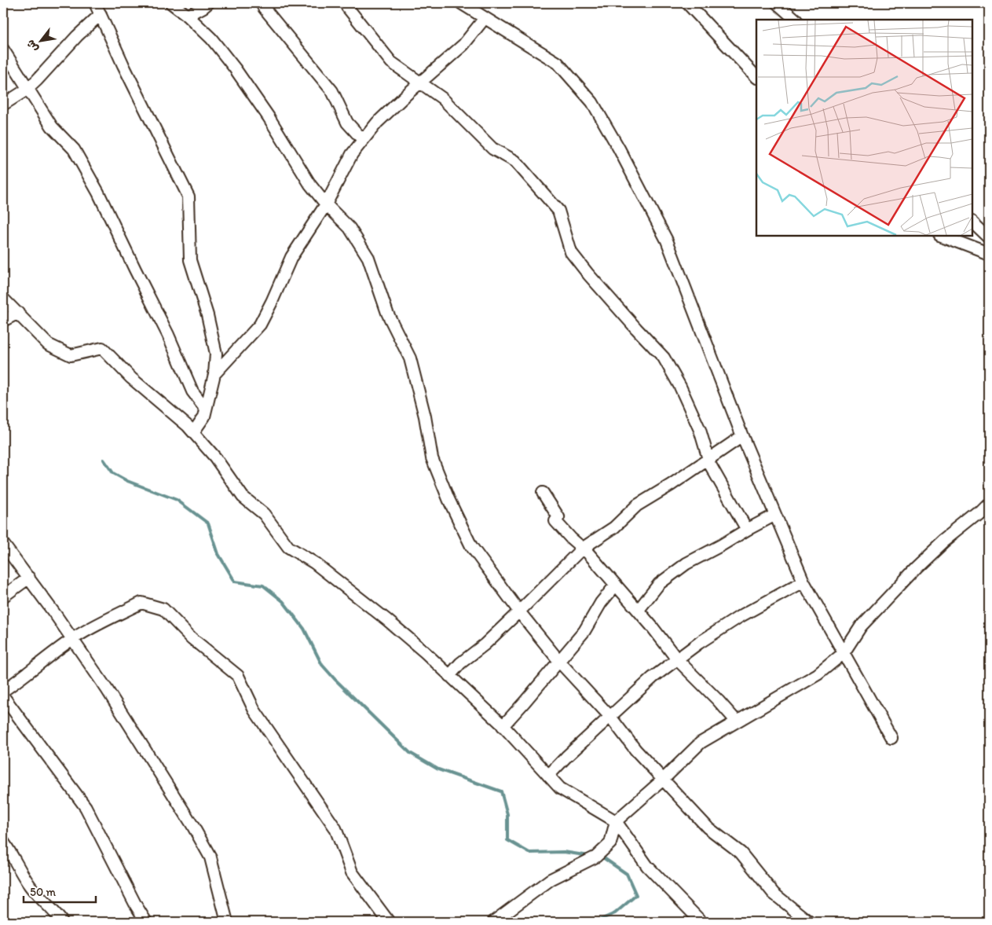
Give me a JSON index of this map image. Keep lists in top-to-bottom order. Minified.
{"scale_bar":"50 m","north":"bottom left"}
